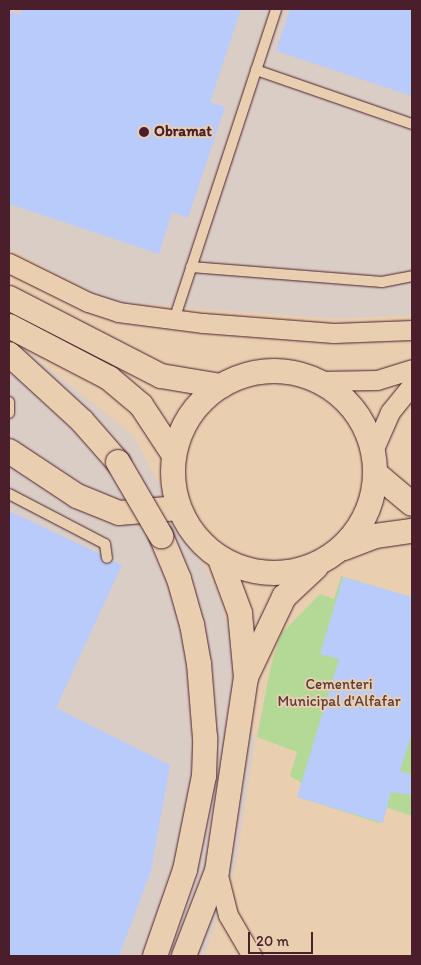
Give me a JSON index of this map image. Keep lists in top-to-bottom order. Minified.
{"parks":["Cementeri Municipal d'Alfafar"],"places":["Obramat"],"scale_bar":"20 m"}
